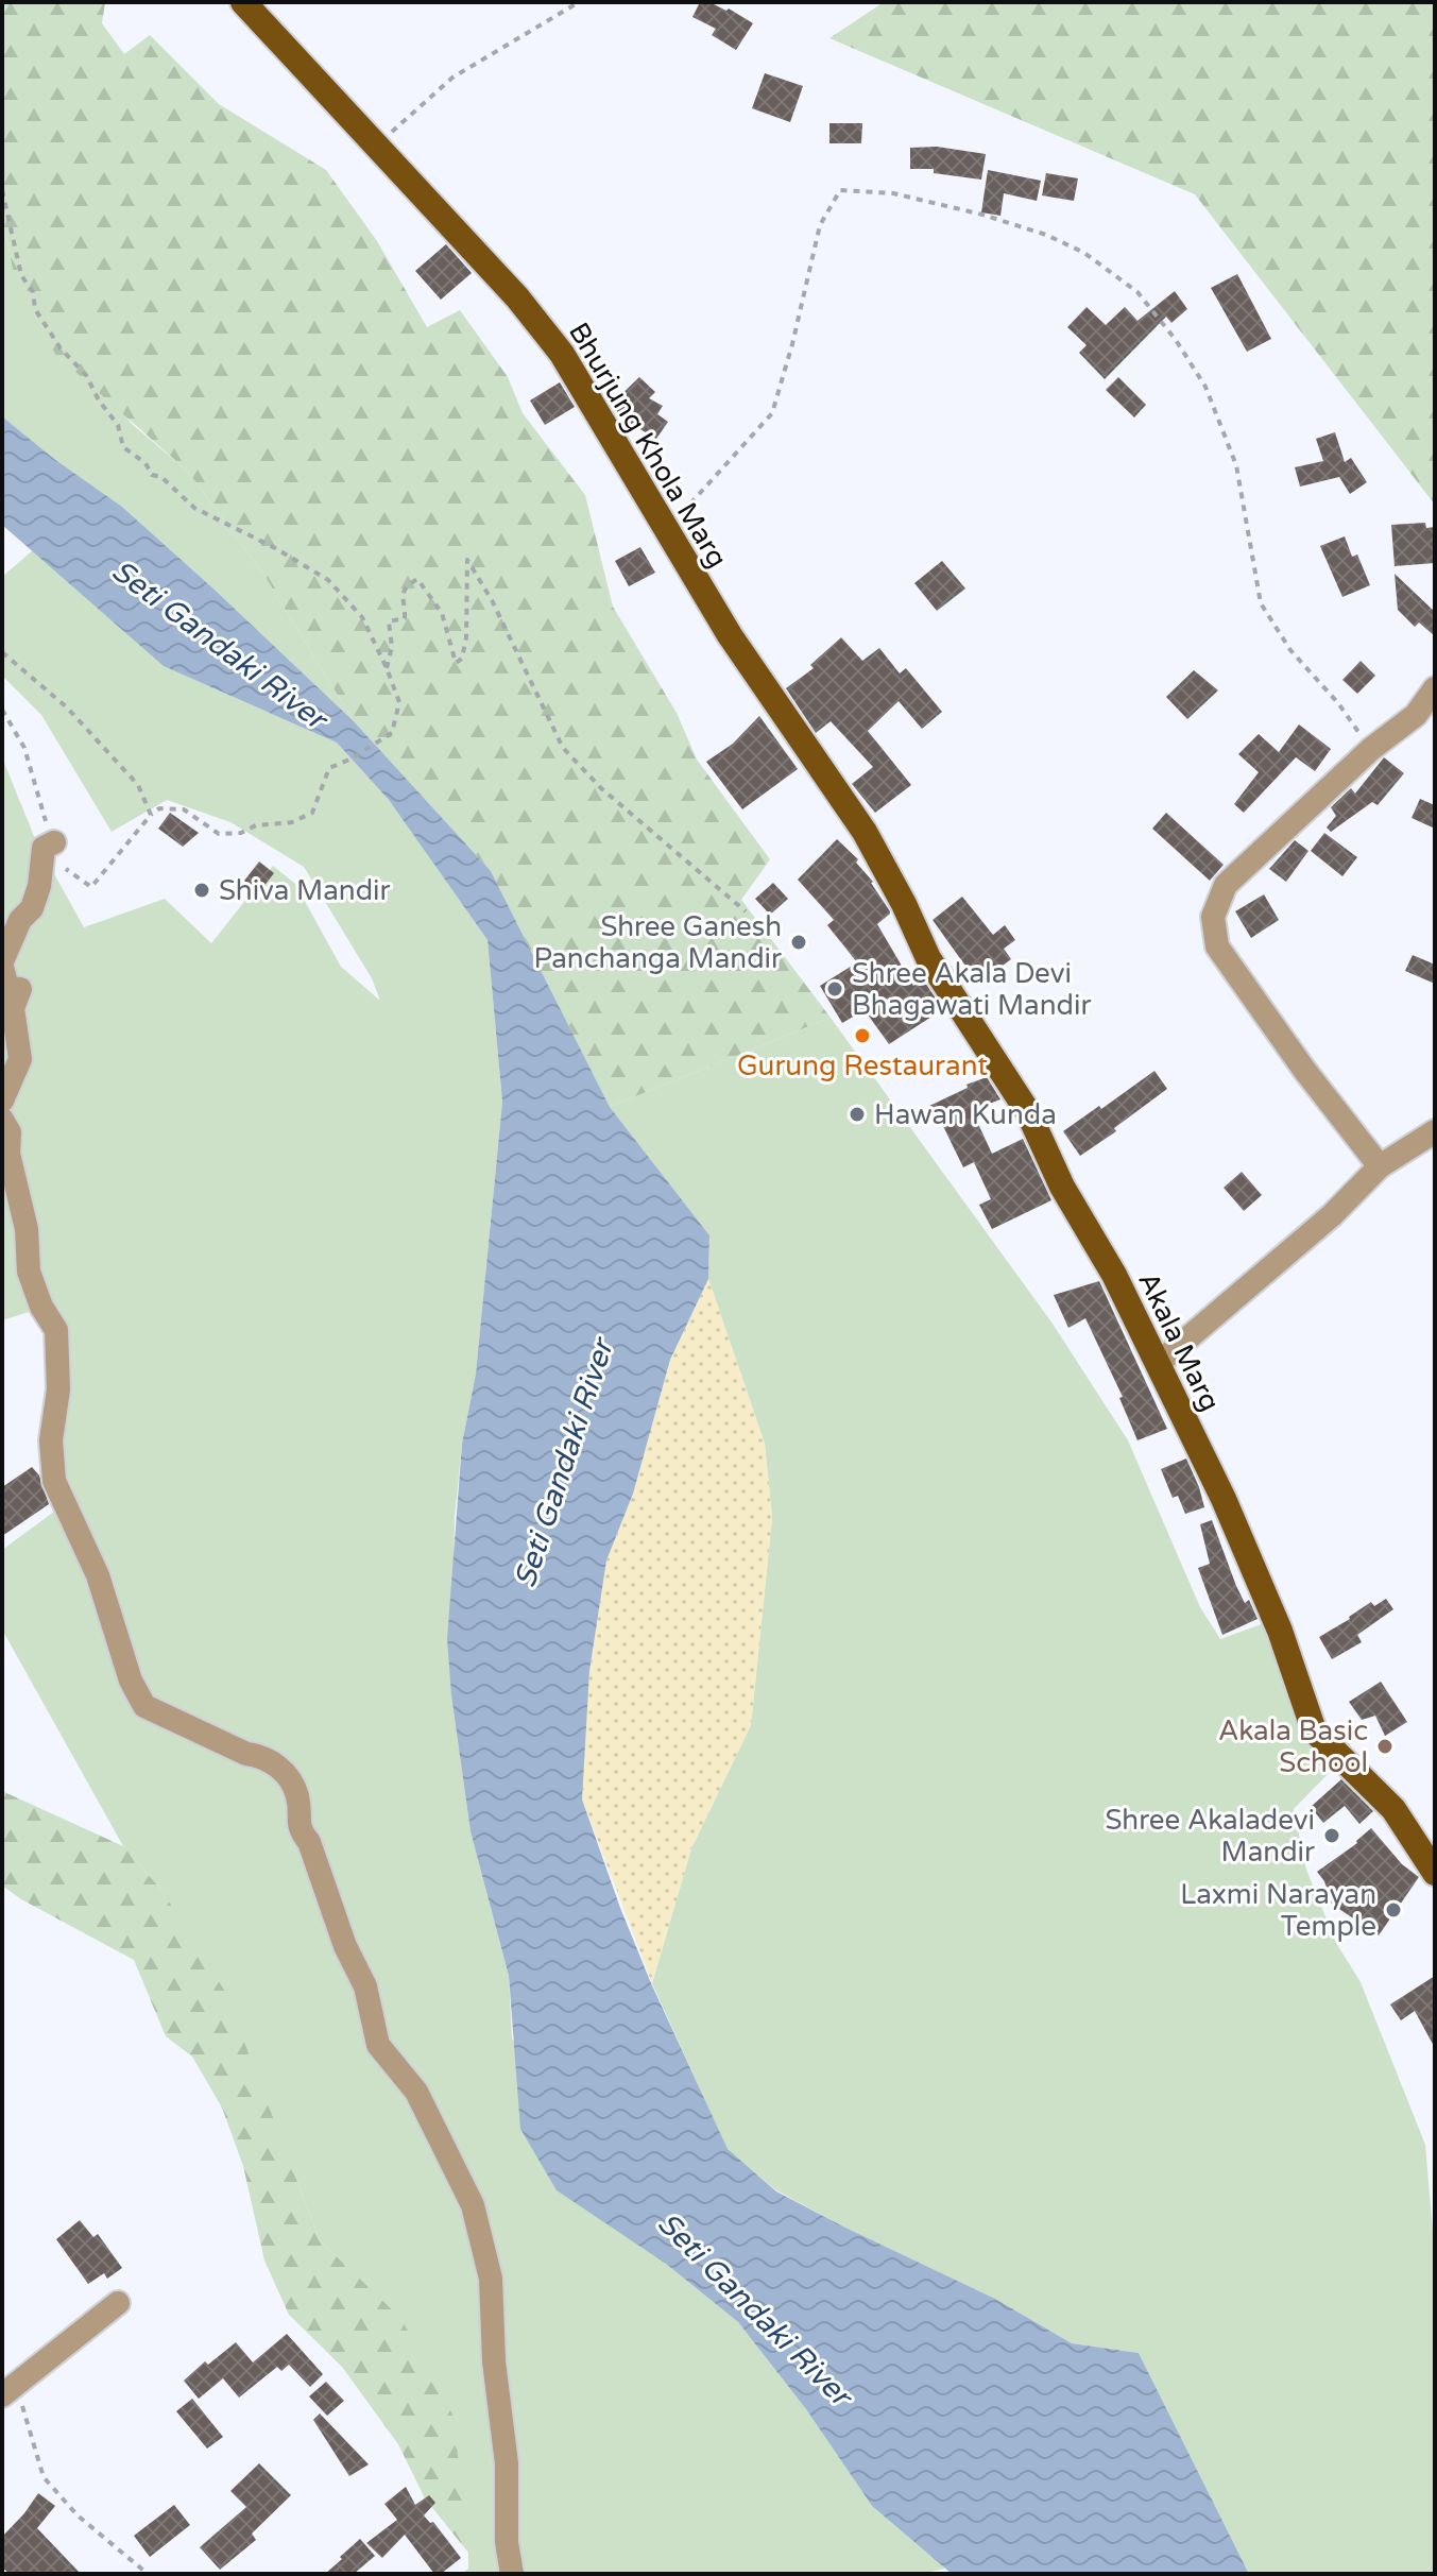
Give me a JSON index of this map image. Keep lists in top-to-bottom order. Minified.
{"streets":{"main road":["Bhurjung Khola Marg","Akala Marg"]},"crossings":[["Bhurjung Khola Marg","Akala Marg"]],"water":["Seti Gandaki River"],"places":["Shiva Mandir","Shree Ganesh Panchanga Mandir","Shree Akala Devi Bhagawati Mandir","Gurung Restaurant","Hawan Kunda","Akala Basic School","Shree Akaladevi Mandir","Laxmi Narayan Temple"]}
